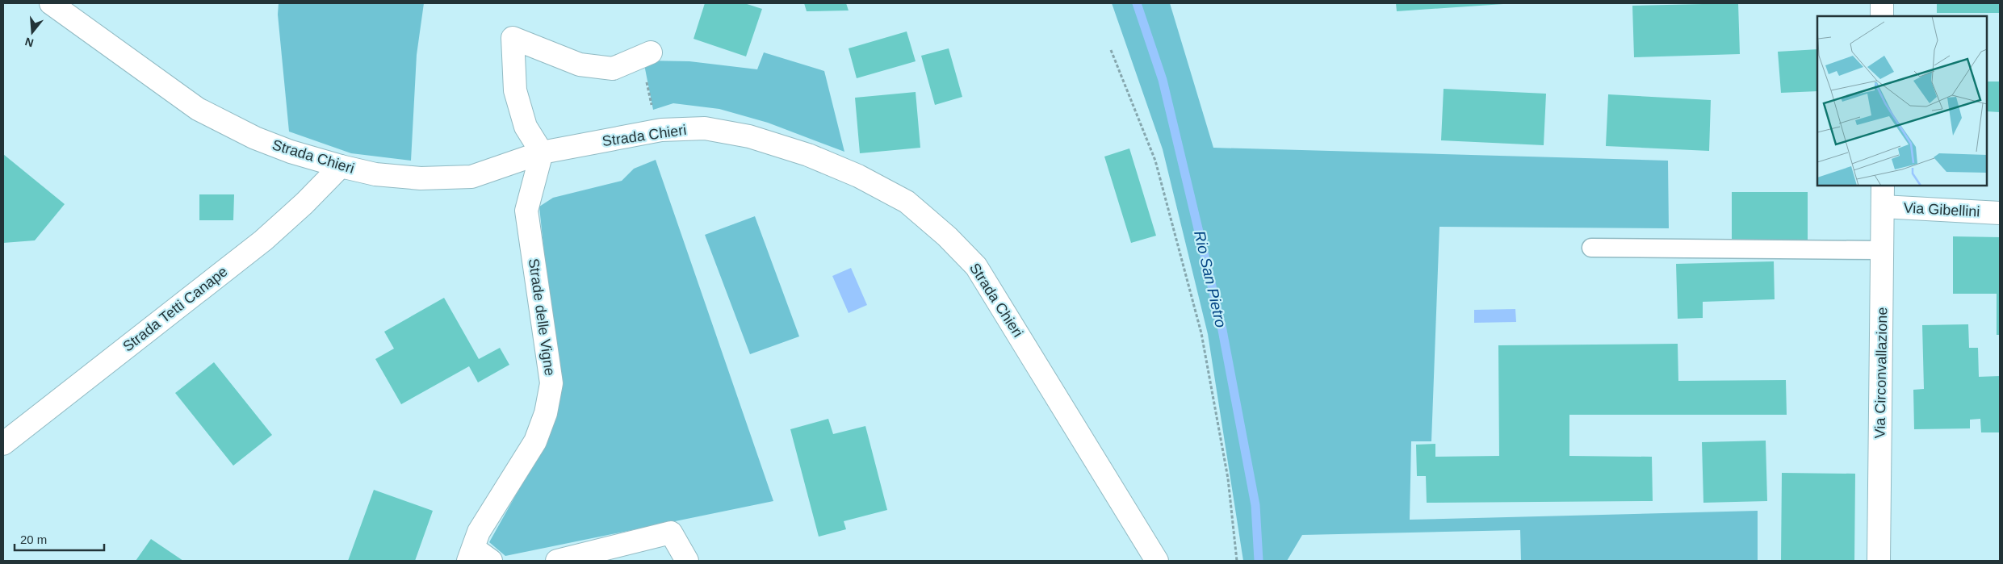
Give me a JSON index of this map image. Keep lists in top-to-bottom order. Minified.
{"streets":{"street":["Strada Chieri","Via Gibellini","Strada Tetti Canape","Strade delle Vigne","Via Circonvallazione"]},"crossings":[["Strada Chieri","Strada Tetti Canape"],["Strada Chieri","Strade delle Vigne"],["Via Gibellini","Via Circonvallazione"]],"water":["Rio San Pietro"],"scale_bar":"20 m","north":"bottom"}
